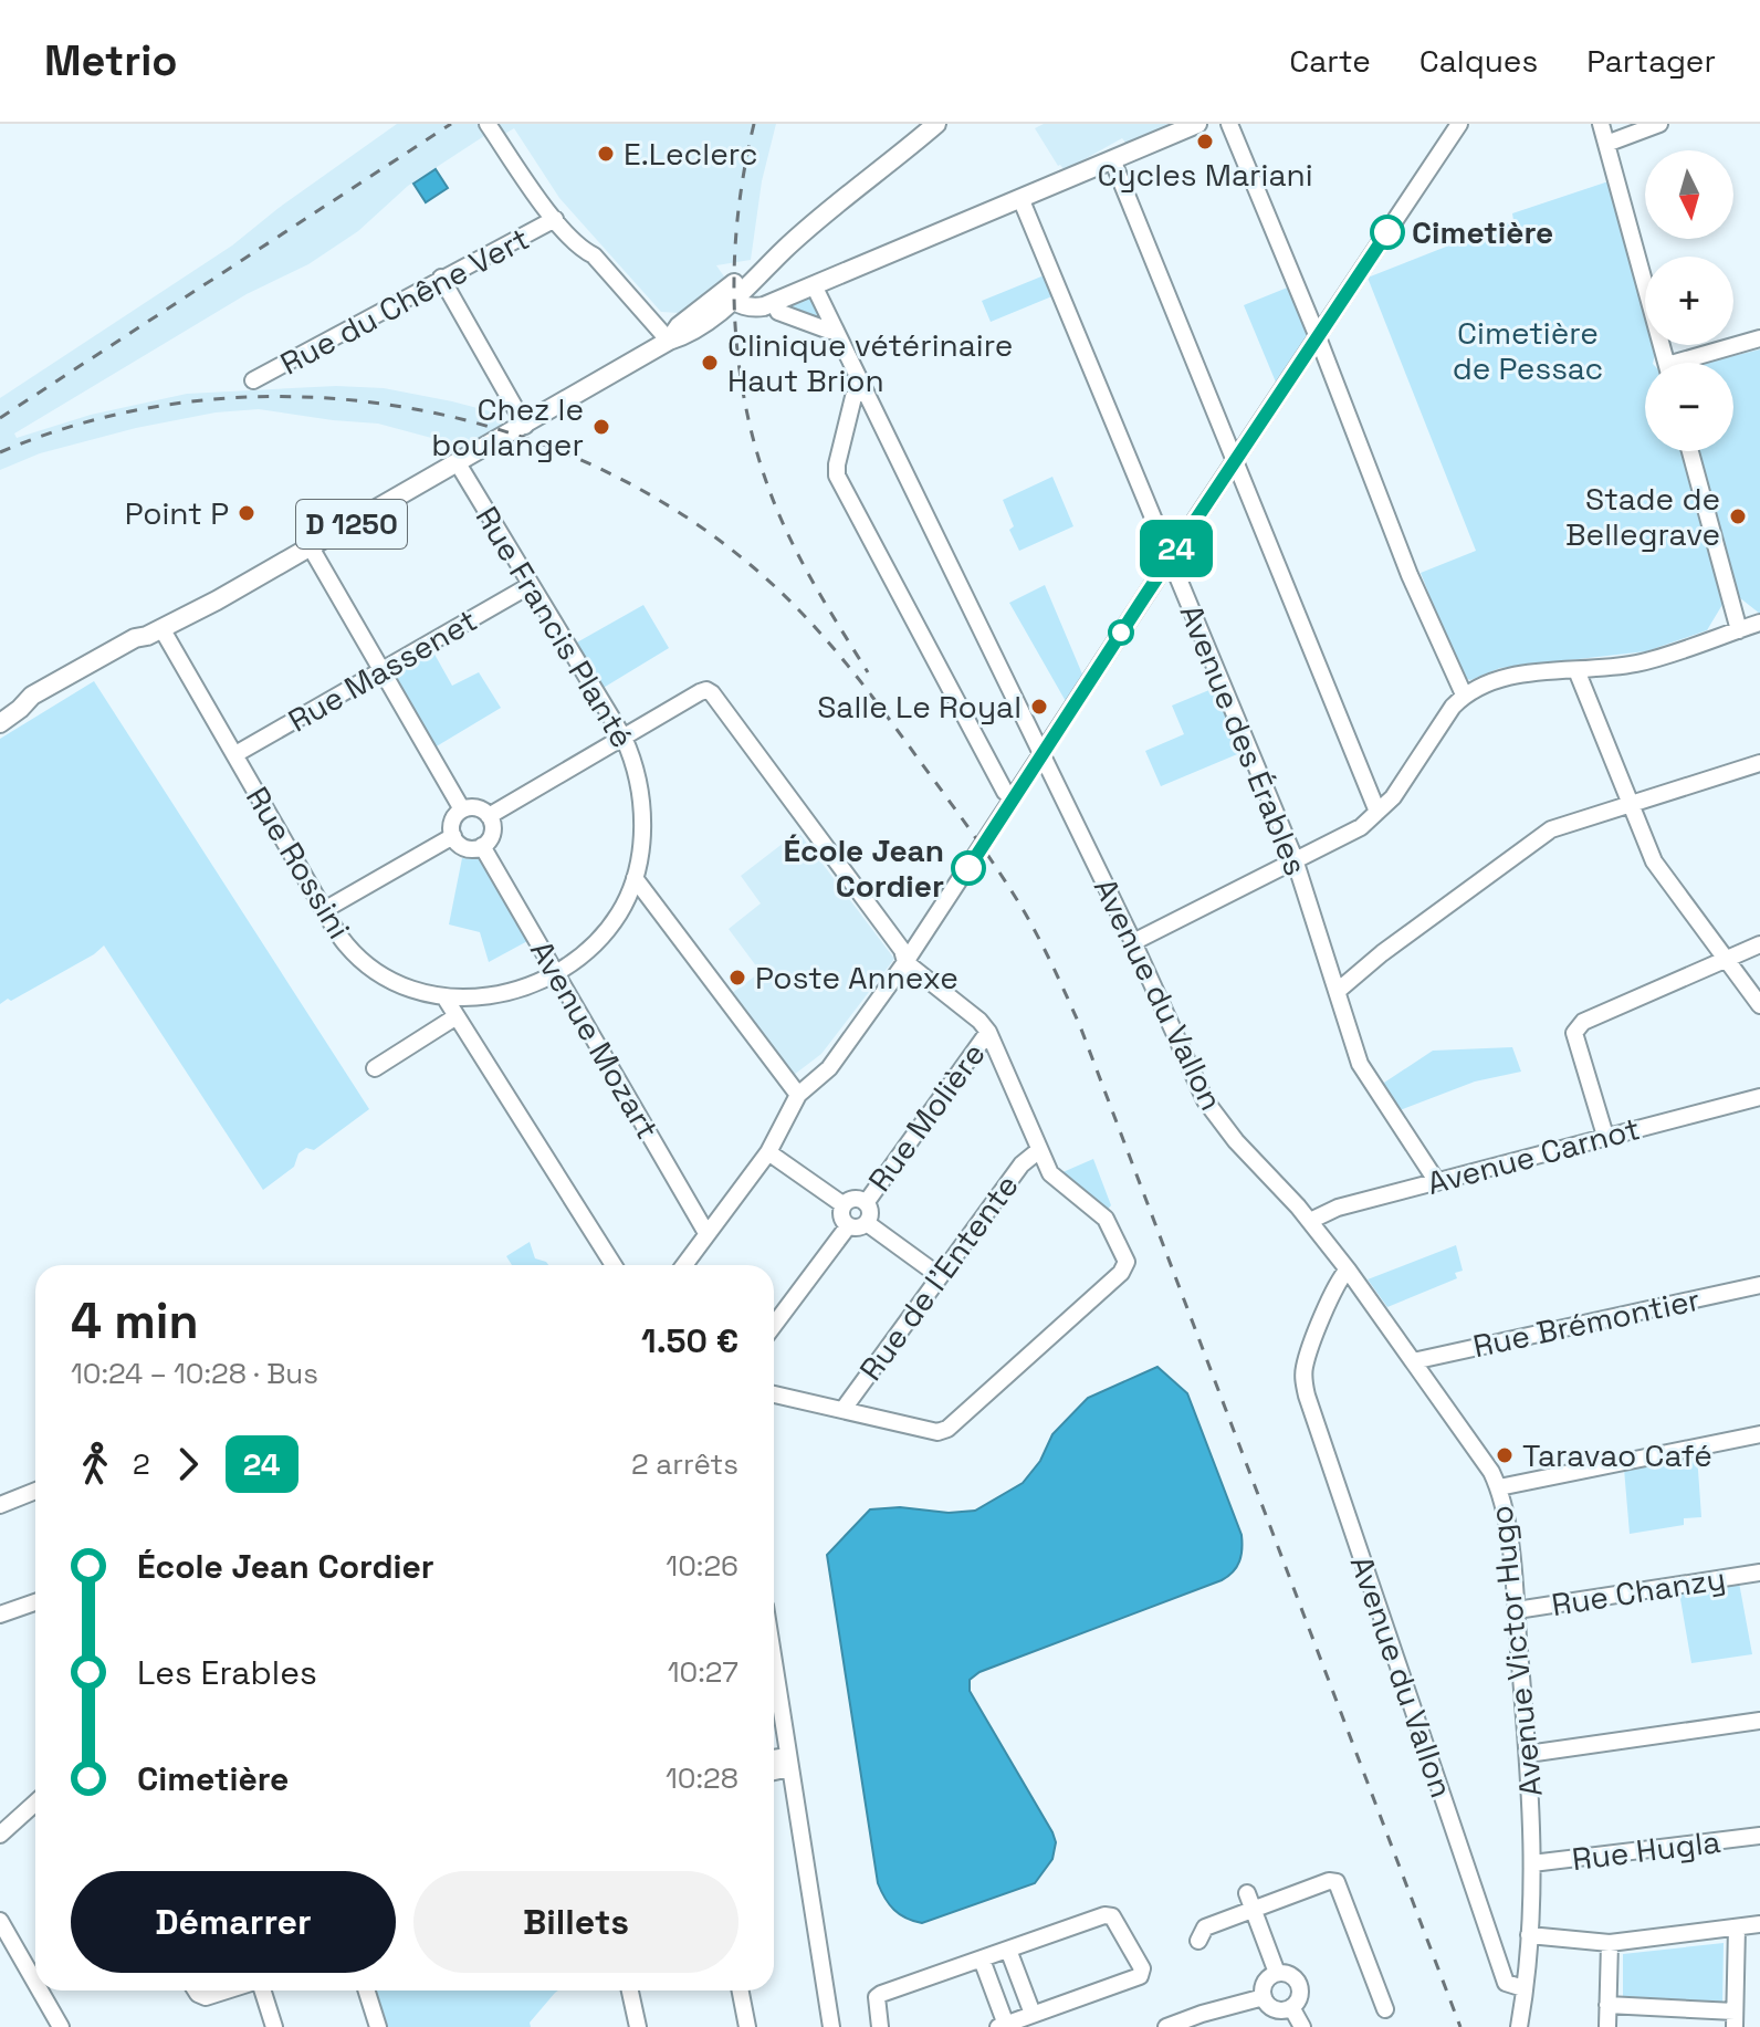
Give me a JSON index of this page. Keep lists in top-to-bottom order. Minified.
{"streets":{"main road":["D 1250"],"street":["Rue du Chêne Vert","Rue Francis Planté","Rue Massenet","Avenue des Érables","Rue Rossini","Avenue du Vallon","Avenue Mozart","Rue Molière","Avenue Carnot","Rue de l'Entente","Rue Brémontier","Rue Chanzy","Avenue Victor Hugo","Rue Hugla"]},"crossings":[["D 1250","Rue Francis Planté"],["D 1250","Rue Rossini"],["Rue Francis Planté","Rue Massenet"],["Rue Francis Planté","Rue Rossini"],["Rue Francis Planté","Avenue Mozart"],["Rue Massenet","Rue Rossini"],["Avenue des Érables","Avenue Carnot"],["Rue Rossini","Avenue Mozart"],["Avenue du Vallon","Avenue Carnot"],["Avenue du Vallon","Avenue Victor Hugo"],["Rue Brémontier","Avenue Victor Hugo"],["Rue Chanzy","Avenue Victor Hugo"],["Avenue Victor Hugo","Rue Hugla"]],"parks":["Cimetière de Pessac"],"places":["Cycles Mariani","E.Leclerc","Cimetière","Clinique vétérinaire Haut Brion","Chez le boulanger","Point P","Stade de Bellegrave","Salle Le Royal","École Jean Cordier","Poste Annexe","Taravao Café"],"lines":["bus line 24"],"north":"bottom","page":{"header":"Metrio","nav":["Carte","Calques","Partager"],"on_map":"24","map_buttons":["+","−"],"heading":["4 min","10:24 – 10:28 · Bus","1.50 €"],"legs":["2","24","2 arrêts"],"list":[{"name":"École Jean Cordier","value":"10:26"},{"name":"Les Erables","value":"10:27"},{"name":"Cimetière","value":"10:28"}],"buttons":["Démarrer","Billets"]}}
